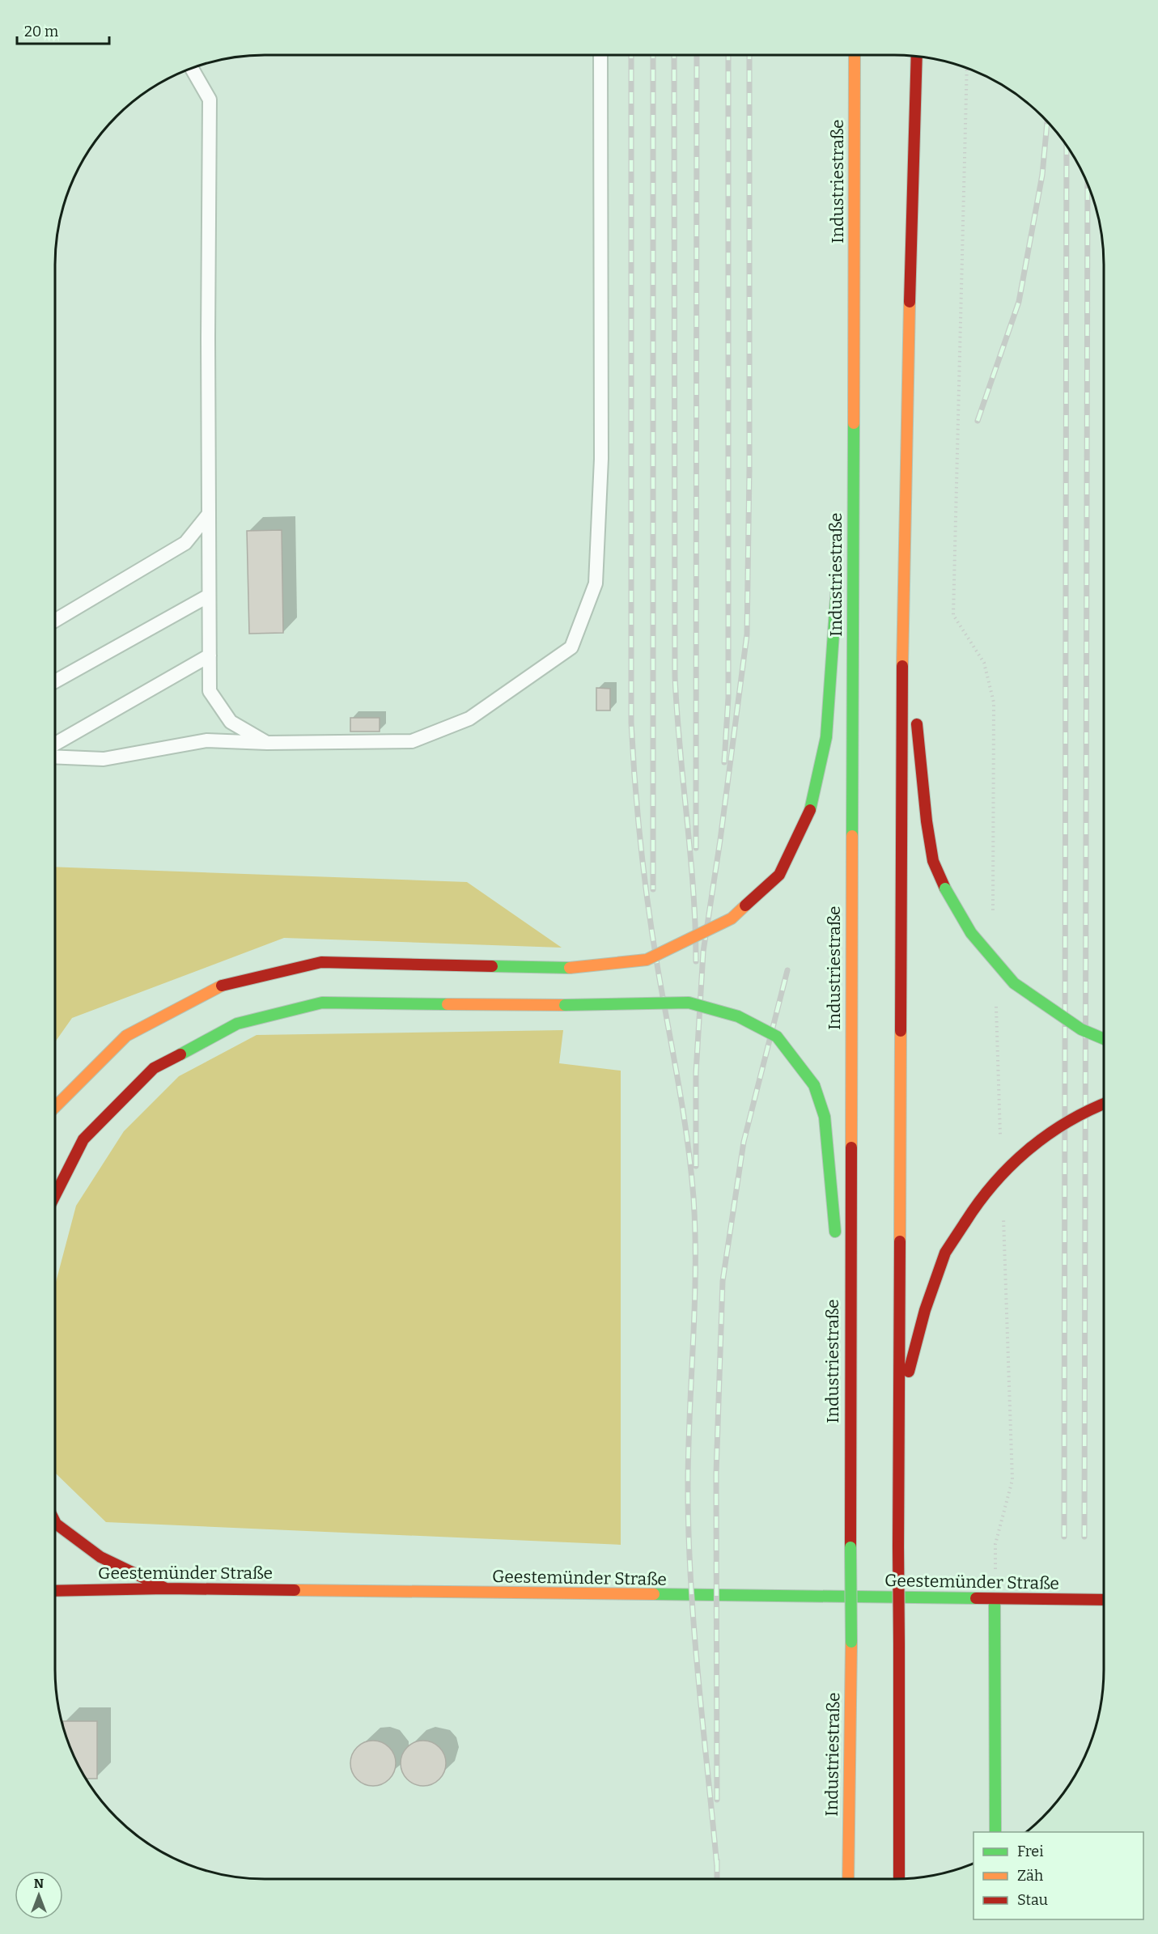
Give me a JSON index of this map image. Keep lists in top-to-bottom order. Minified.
{"streets":{"main road":["Industriestraße","Geestemünder Straße"]},"legend":["Frei","Zäh","Stau"],"scale_bar":"20 m","north":"top"}
